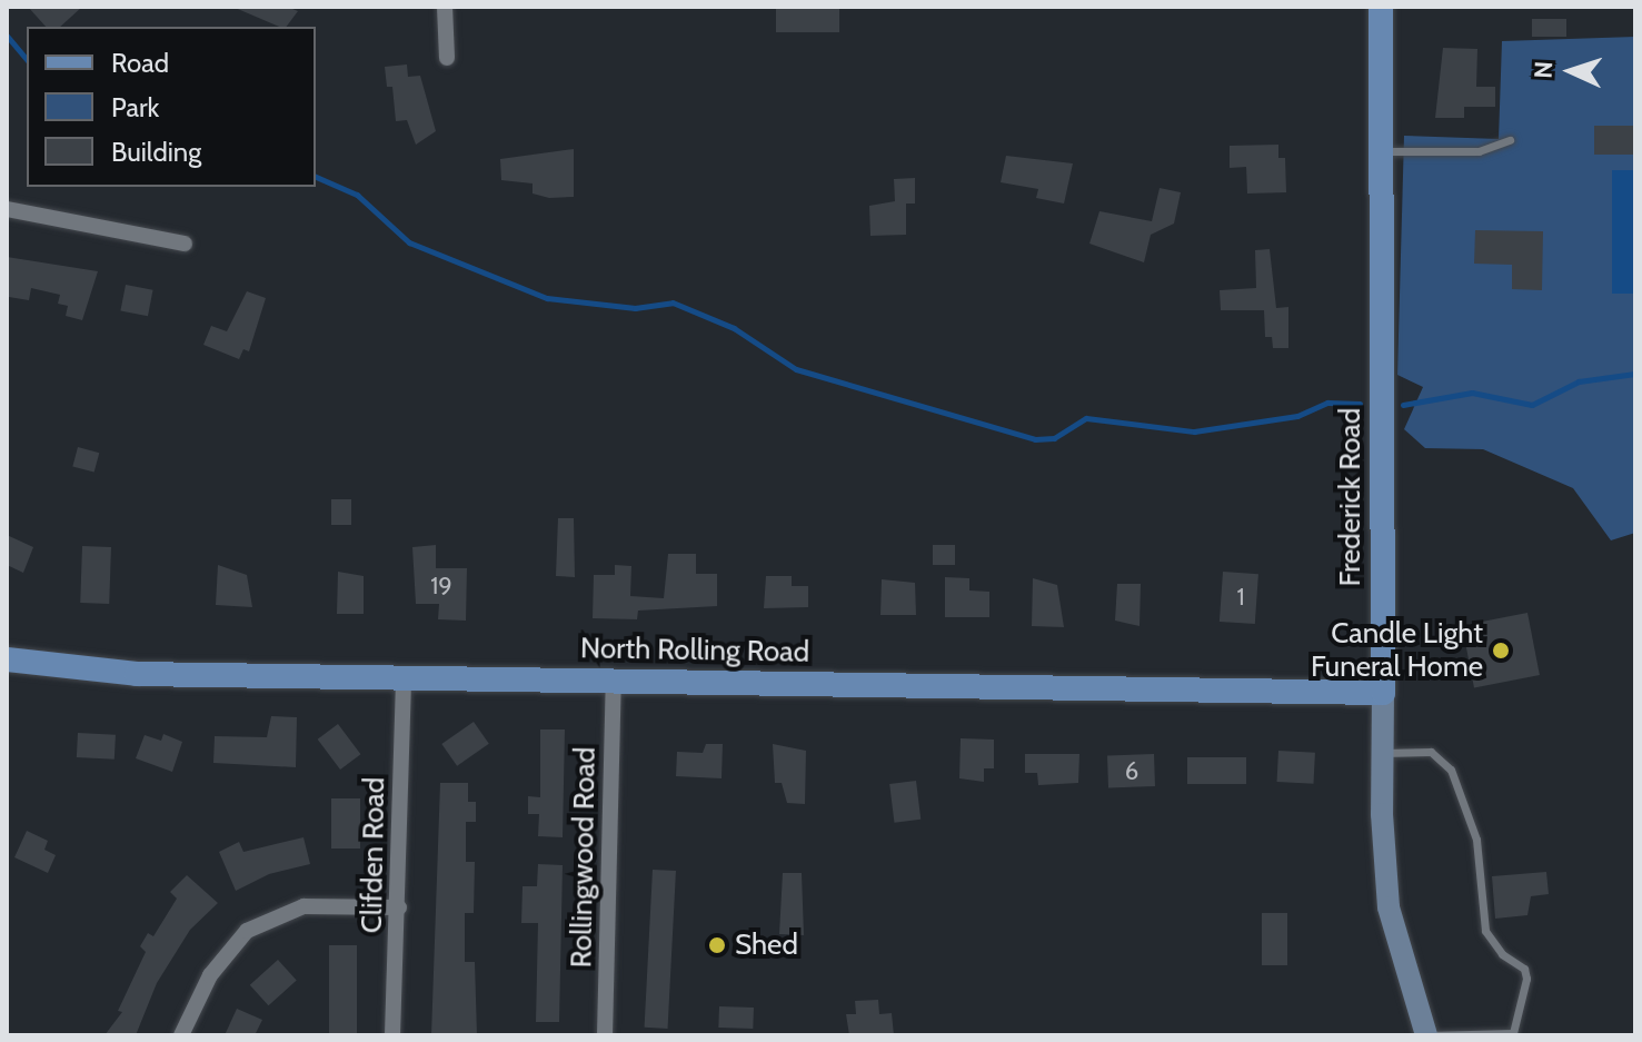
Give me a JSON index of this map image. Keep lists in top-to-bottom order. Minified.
{"streets":{"main road":["Frederick Road","North Rolling Road"],"street":["Clifden Road","Rollingwood Road"]},"crossings":[["Frederick Road","North Rolling Road"],["North Rolling Road","Clifden Road"],["North Rolling Road","Rollingwood Road"]],"places":["Candle Light Funeral Home","Shed"],"house_numbers":["19","1","6"],"legend":["Road","Park","Building"],"north":"left"}
